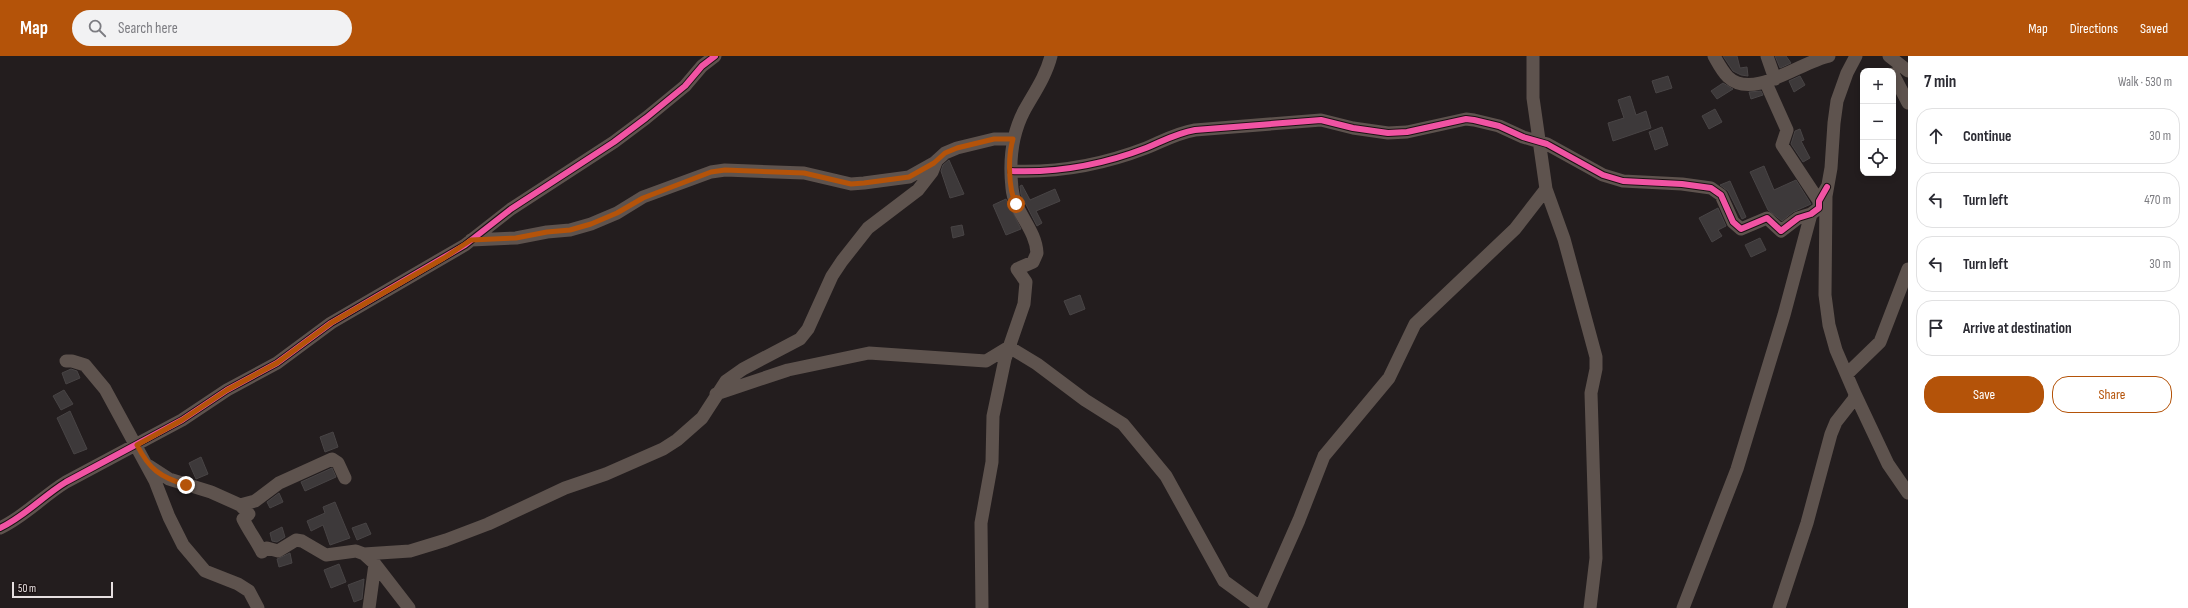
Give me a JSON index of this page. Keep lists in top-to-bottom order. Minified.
{"scale_bar":"50 m","page":{"header":"Map","search":"Search here","nav":["Map","Directions","Saved"],"heading":["7 min","Walk · 530 m"],"map_buttons":["+","−"],"list":[["Continue","30 m"],["Turn left","470 m"],["Turn left","30 m"],"Arrive at destination"],"buttons":["Save","Share"],"scale":"50 m"}}
